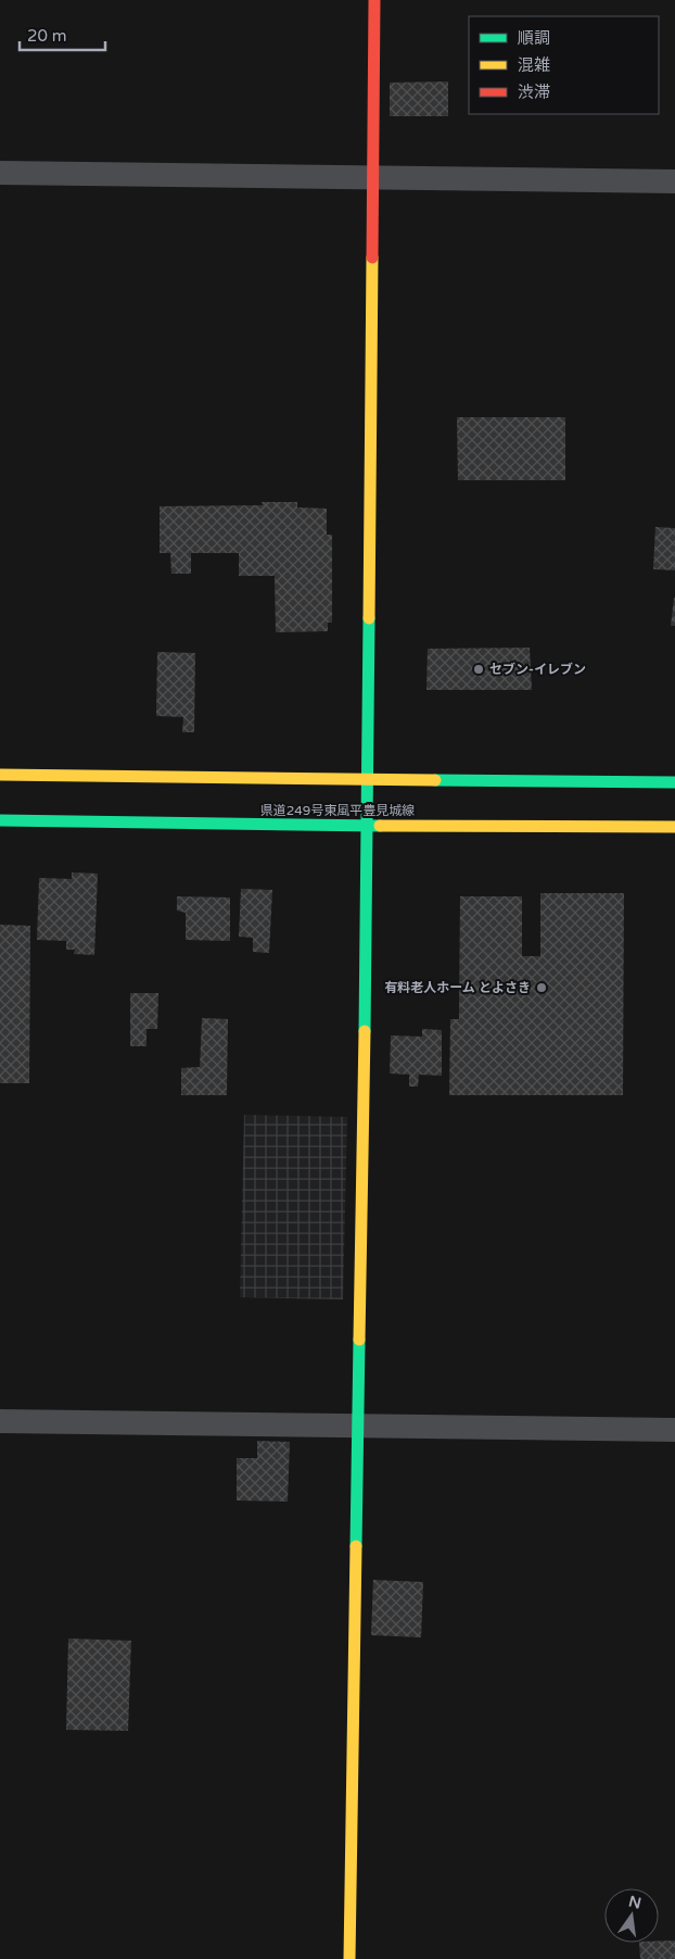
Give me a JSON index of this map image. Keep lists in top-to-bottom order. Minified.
{"streets":{"street":["県道249号東風平豊見城線"]},"places":["セブン-イレブン","有料老人ホーム とよさき"],"legend":["順調","混雑","渋滞"],"scale_bar":"20 m","north":"top"}
